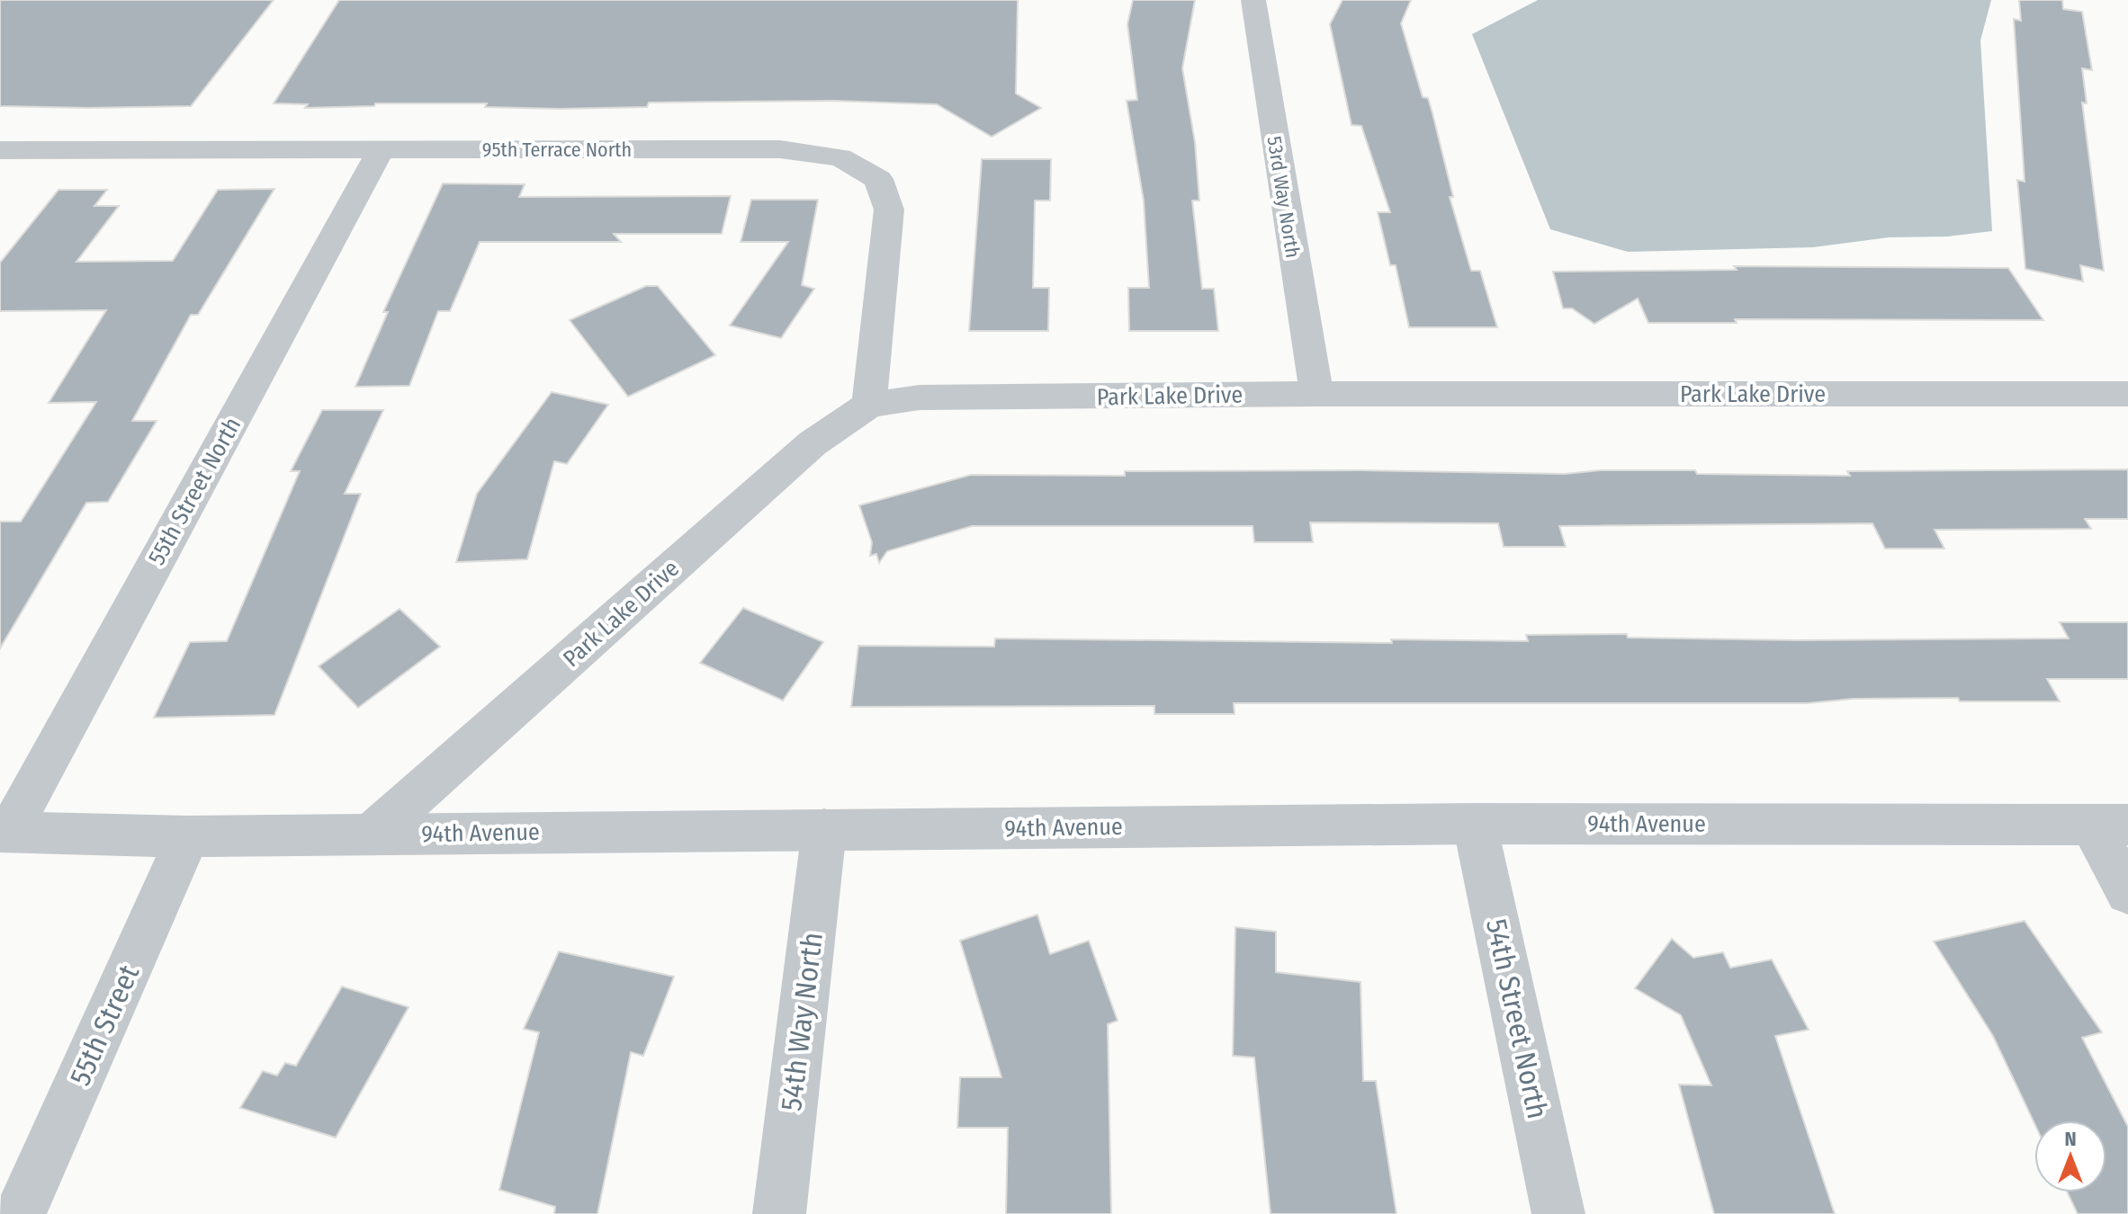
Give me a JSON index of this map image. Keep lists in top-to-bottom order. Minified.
{"streets":{"street":["95th Terrace North","53rd Way North","Park Lake Drive","55th Street North","94th Avenue","54th Street North","54th Way North","55th Street"]},"crossings":[["95th Terrace North","Park Lake Drive"],["95th Terrace North","55th Street North"],["53rd Way North","Park Lake Drive"],["Park Lake Drive","94th Avenue"],["55th Street North","94th Avenue"],["94th Avenue","54th Street North"],["94th Avenue","54th Way North"],["94th Avenue","55th Street"]],"north":"top"}
